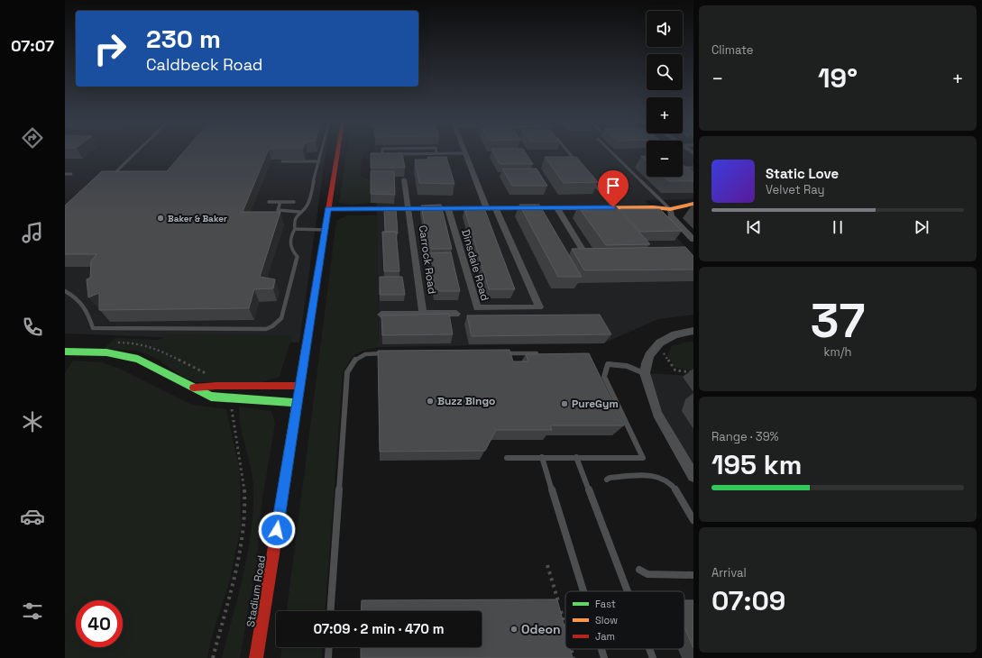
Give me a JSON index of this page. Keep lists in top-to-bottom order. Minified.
{"streets":{"street":["Carrock Road","Dinsdale Road","Stadium Road"]},"places":["Baker & Baker","Buzz Bingo","PureGym","Odeon"],"legend":["Fast","Slow","Jam"],"page":{"tabs":"07:07","tile":["Climate",["37","km/h"],["Range · 39%","195 km"],["Arrival","07:09"]],"map_buttons":["+","−"],"turn":["230 m","Caldbeck Road"],"heat":["−","19°","+"],"song":["Static Love","Velvet Ray"],"limit":"40","trip":"07:09 · 2 min · 470 m"}}
